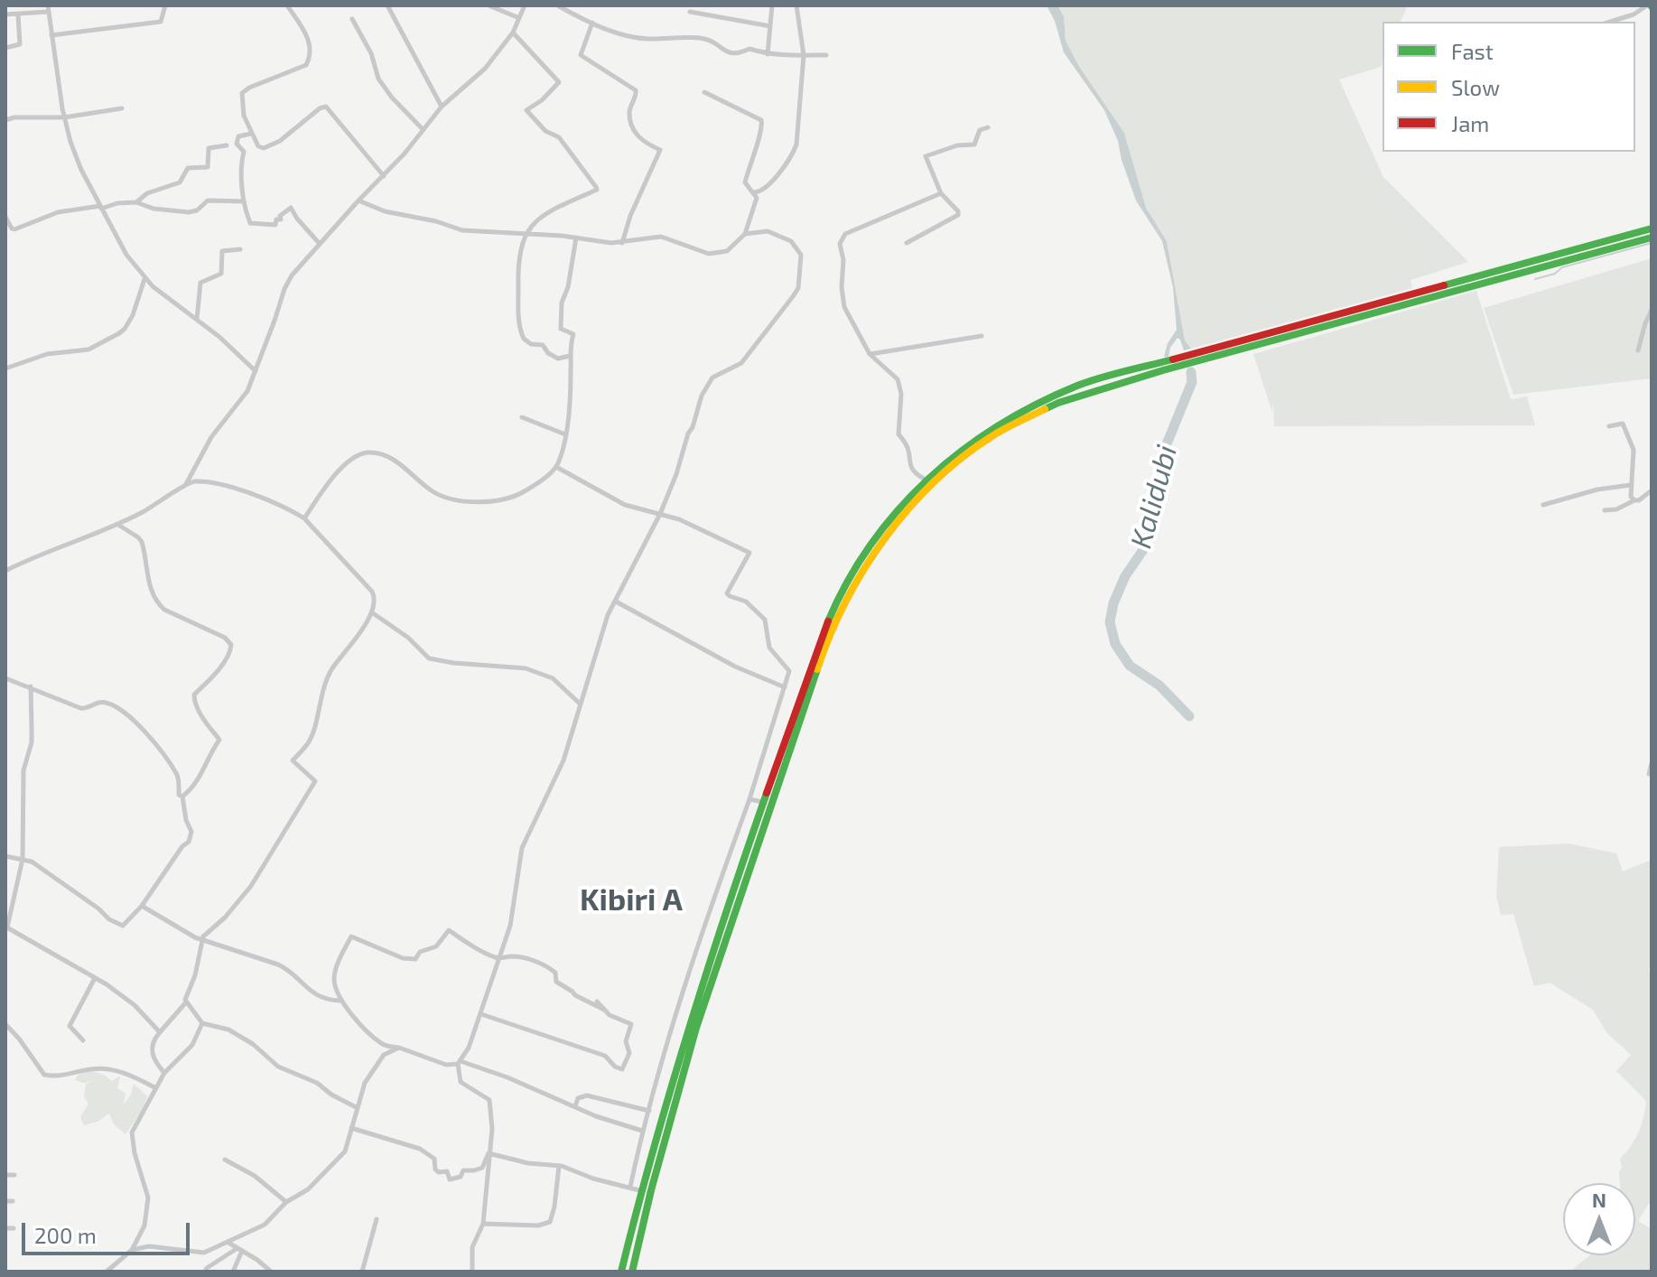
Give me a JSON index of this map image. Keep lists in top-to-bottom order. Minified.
{"districts":["Kibiri A"],"water":["Kalidubi"],"legend":["Fast","Slow","Jam"],"scale_bar":"200 m","north":"top"}
